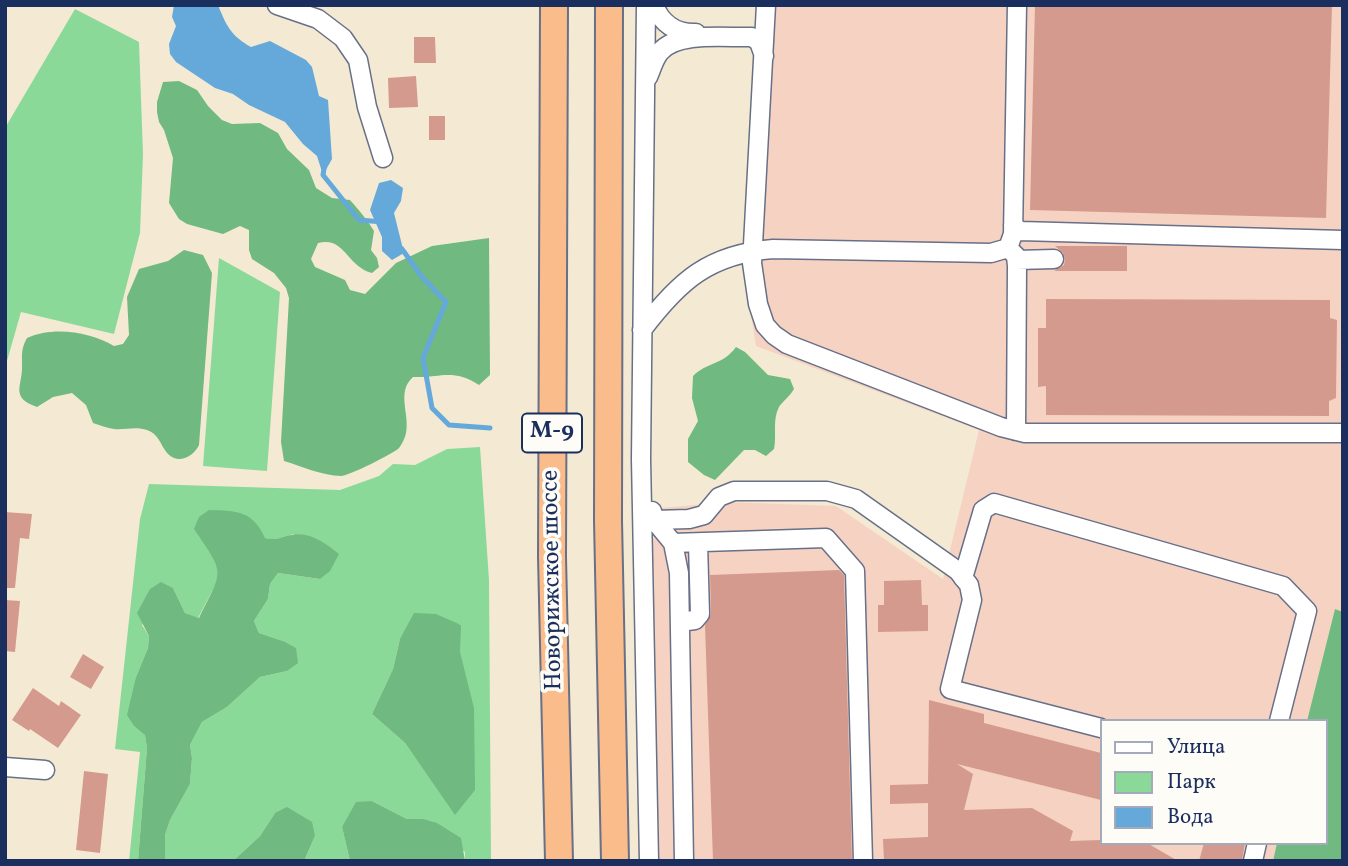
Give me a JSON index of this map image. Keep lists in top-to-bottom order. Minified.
{"streets":{"highway":["М-9","Новорижское шоссе"]},"legend":["Улица","Парк","Вода"]}
